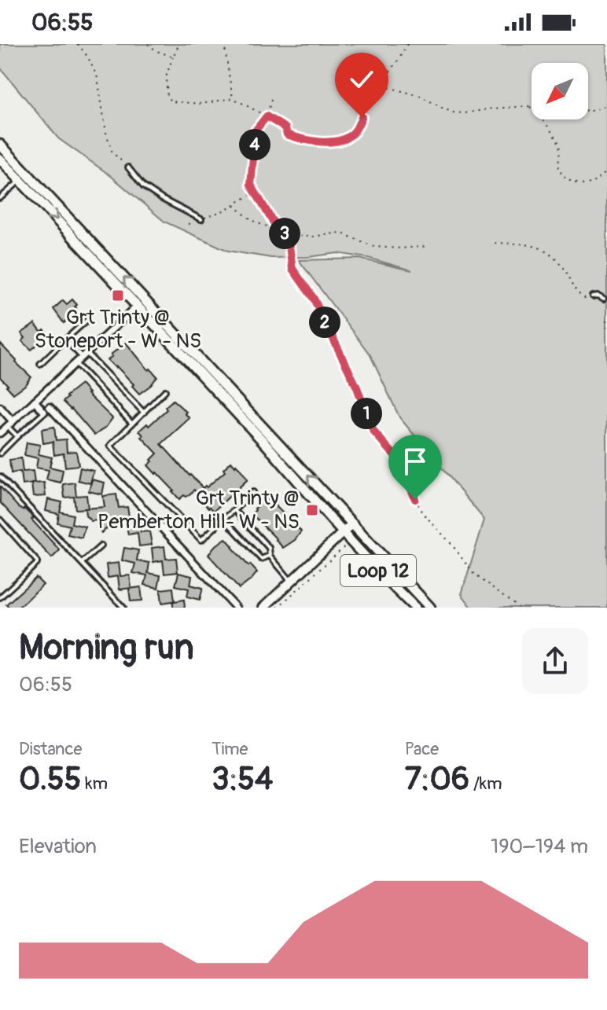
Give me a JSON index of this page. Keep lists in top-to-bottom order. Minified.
{"streets":{"main road":["Loop 12"]},"places":{"transit":["Grt Trinty @ Stoneport - W - NS","Grt Trinty @ Pemberton Hill- W - NS"]},"north":"bottom left","page":{"status":"06:55","pins":["4","3","2","1"],"heading":["Morning run","06:55"],"stats":[["Distance","0.55 km"],["Time","3:54"],["Pace","7:06 /km"]],"chart":["Elevation","190–194 m"]}}
